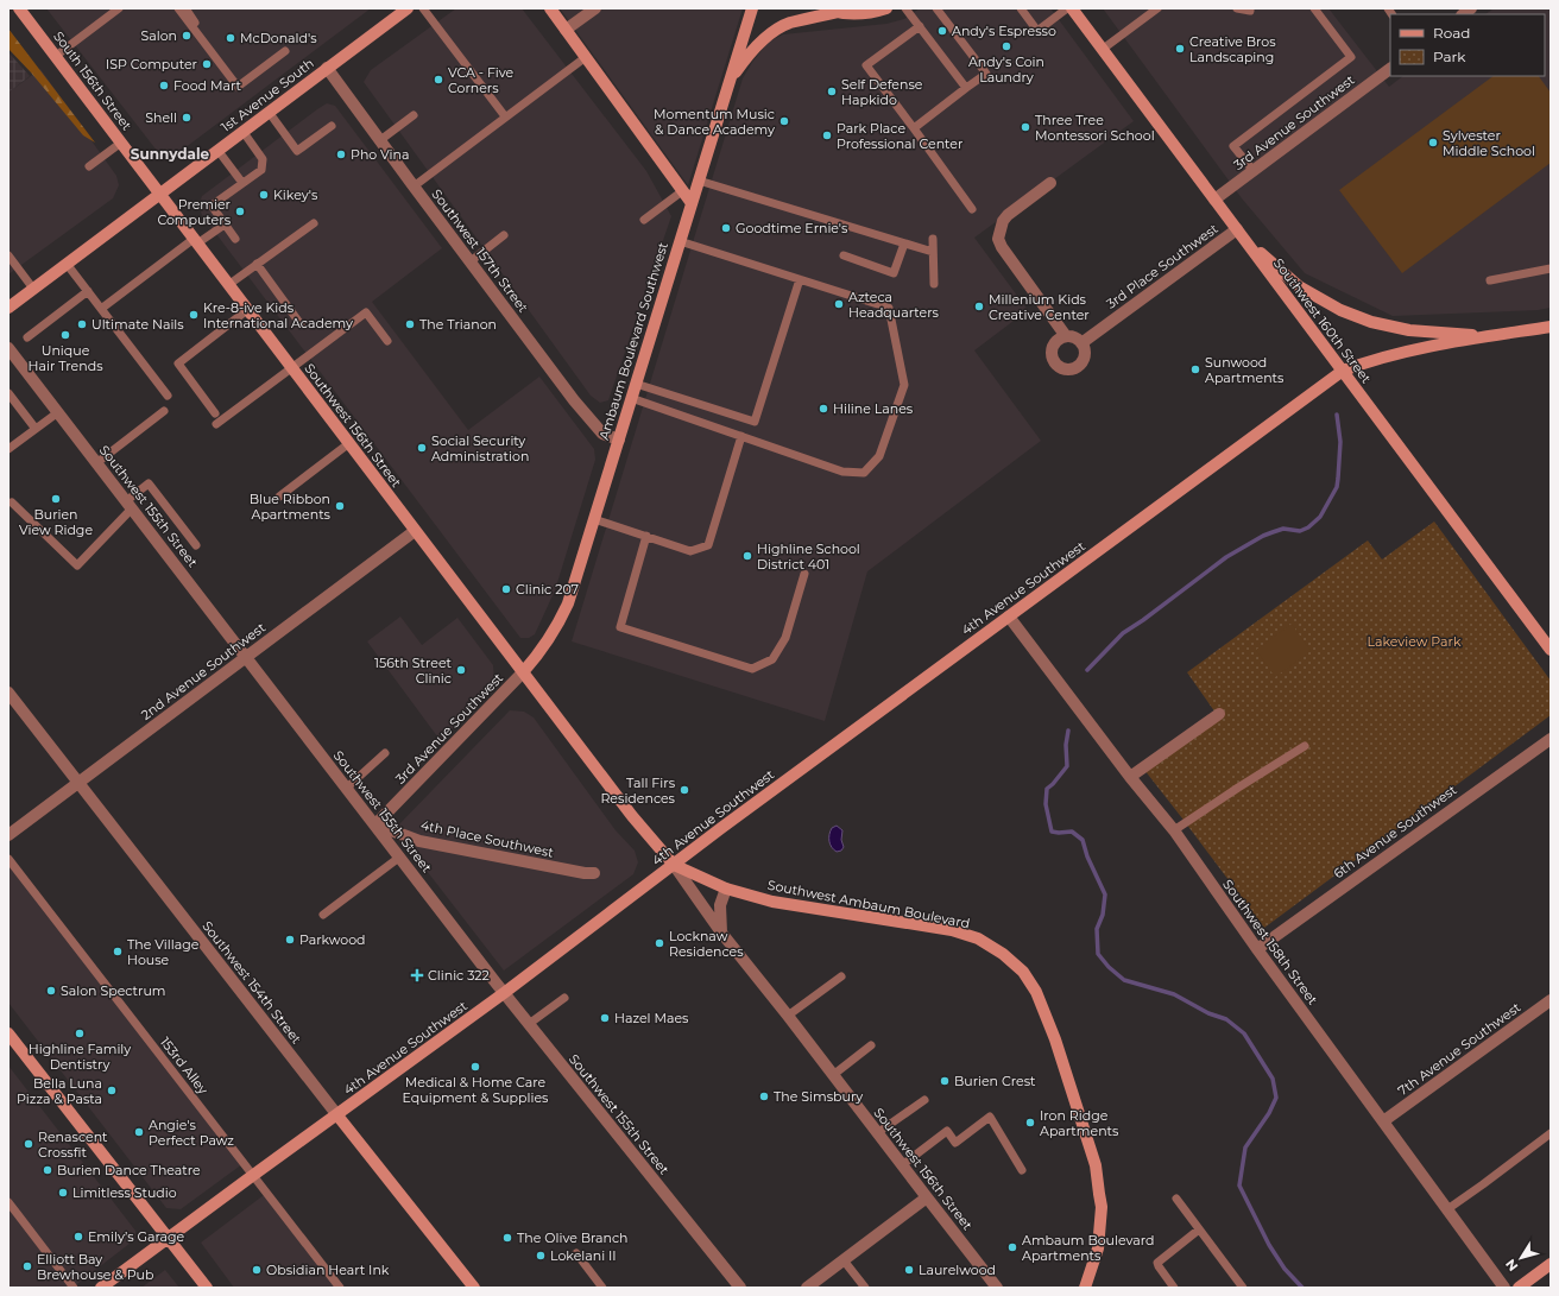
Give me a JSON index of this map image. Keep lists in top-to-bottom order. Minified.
{"streets":{"street":["South 156th Street","1st Avenue South","3rd Avenue Southwest","Southwest 157th Street","3rd Place Southwest","Southwest 160th Street","Ambaum Boulevard Southwest","Southwest 156th Street","Southwest 155th Street","4th Avenue Southwest","2nd Avenue Southwest","6th Avenue Southwest","4th Place Southwest","Southwest Ambaum Boulevard","Southwest 158th Street","Southwest 154th Street","7th Avenue Southwest"],"lane":["153rd Alley"]},"crossings":[["South 156th Street","1st Avenue South"],["South 156th Street","Southwest 156th Street"],["1st Avenue South","Southwest 157th Street"],["1st Avenue South","Southwest 156th Street"],["3rd Avenue Southwest","Southwest 160th Street"],["3rd Avenue Southwest","Ambaum Boulevard Southwest"],["3rd Avenue Southwest","Southwest 156th Street"],["3rd Avenue Southwest","Southwest 155th Street"],["3rd Avenue Southwest","4th Place Southwest"],["3rd Avenue Southwest","Southwest Ambaum Boulevard"],["Southwest 157th Street","Ambaum Boulevard Southwest"],["3rd Place Southwest","Southwest 160th Street"],["Southwest 160th Street","4th Avenue Southwest"],["Ambaum Boulevard Southwest","Southwest 156th Street"],["Ambaum Boulevard Southwest","Southwest Ambaum Boulevard"],["Southwest 156th Street","4th Avenue Southwest"],["Southwest 156th Street","2nd Avenue Southwest"],["Southwest 156th Street","Southwest Ambaum Boulevard"],["Southwest 155th Street","4th Avenue Southwest"],["Southwest 155th Street","2nd Avenue Southwest"],["Southwest 155th Street","4th Place Southwest"],["4th Avenue Southwest","Southwest Ambaum Boulevard"],["4th Avenue Southwest","Southwest 158th Street"],["4th Avenue Southwest","Southwest 154th Street"],["4th Avenue Southwest","153rd Alley"],["2nd Avenue Southwest","Southwest 154th Street"],["6th Avenue Southwest","Southwest 158th Street"],["Southwest 158th Street","7th Avenue Southwest"]],"districts":["Sunnydale"],"parks":["Lakeview Park"],"places":{"other":["Andy's Espresso","Salon","McDonald's","Andy's Coin Laundry","Creative Bros Landscaping","ISP Computer","VCA - Five Corners","Food Mart","Self Defense Hapkido","Shell","Momentum Music & Dance Academy","Three Tree Montessori School","Park Place Professional Center","Sylvester Middle School","Pho Vina","Kikey's","Premier Computers","Goodtime Ernie's","Azteca Headquarters","Millenium Kids Creative Center","Kre-8-ive Kids International Academy","Ultimate Nails","The Trianon","Unique Hair Trends","Sunwood Apartments","Hiline Lanes","Social Security Administration","Burien View Ridge","Blue Ribbon Apartments","Highline School District 401","Clinic 207","156th Street Clinic","Tall Firs Residences","Parkwood","Locknaw Residences","The Village House","Salon Spectrum","Hazel Maes","Highline Family Dentistry","Medical & Home Care Equipment & Supplies","Burien Crest","Bella Luna Pizza & Pasta","The Simsbury","Iron Ridge Apartments","Angie's Perfect Pawz","Renascent Crossfit","Burien Dance Theatre","Limitless Studio","Emily’s Garage","The Olive Branch","Ambaum Boulevard Apartments","Lokelani II","Elliott Bay Brewhouse & Pub","Obsidian Heart Ink","Laurelwood"],"health":["Clinic 322"]},"legend":["Road","Park"],"north":"bottom left"}
